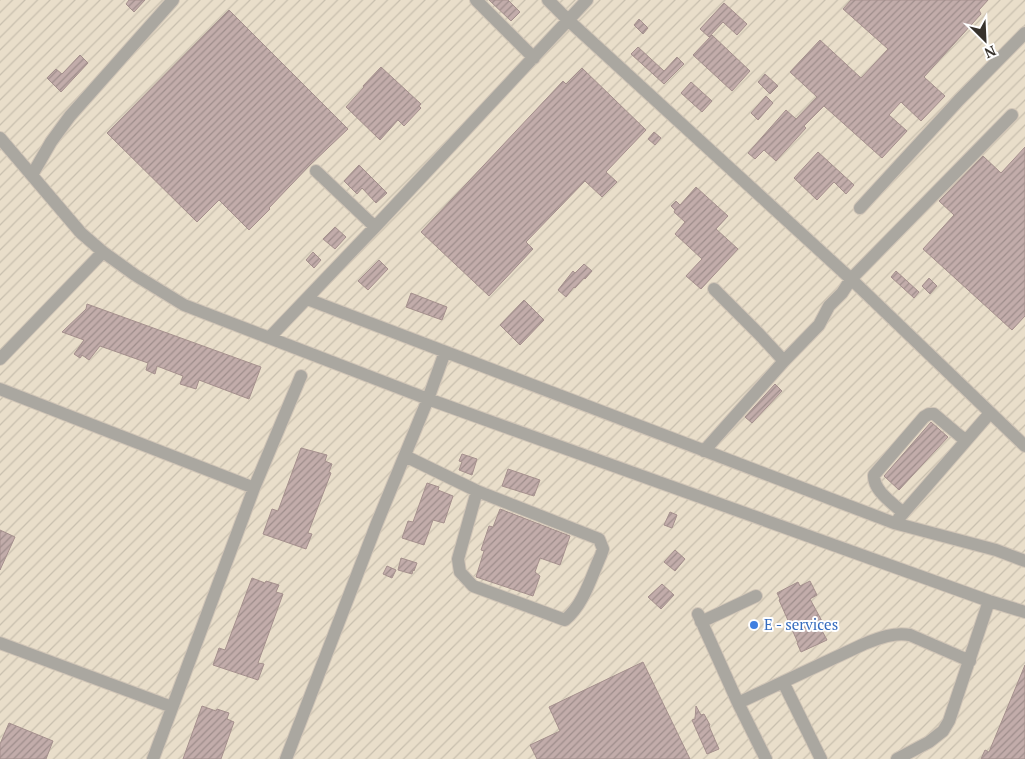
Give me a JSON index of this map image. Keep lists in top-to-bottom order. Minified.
{"places":["E - services"],"north":"bottom right"}
